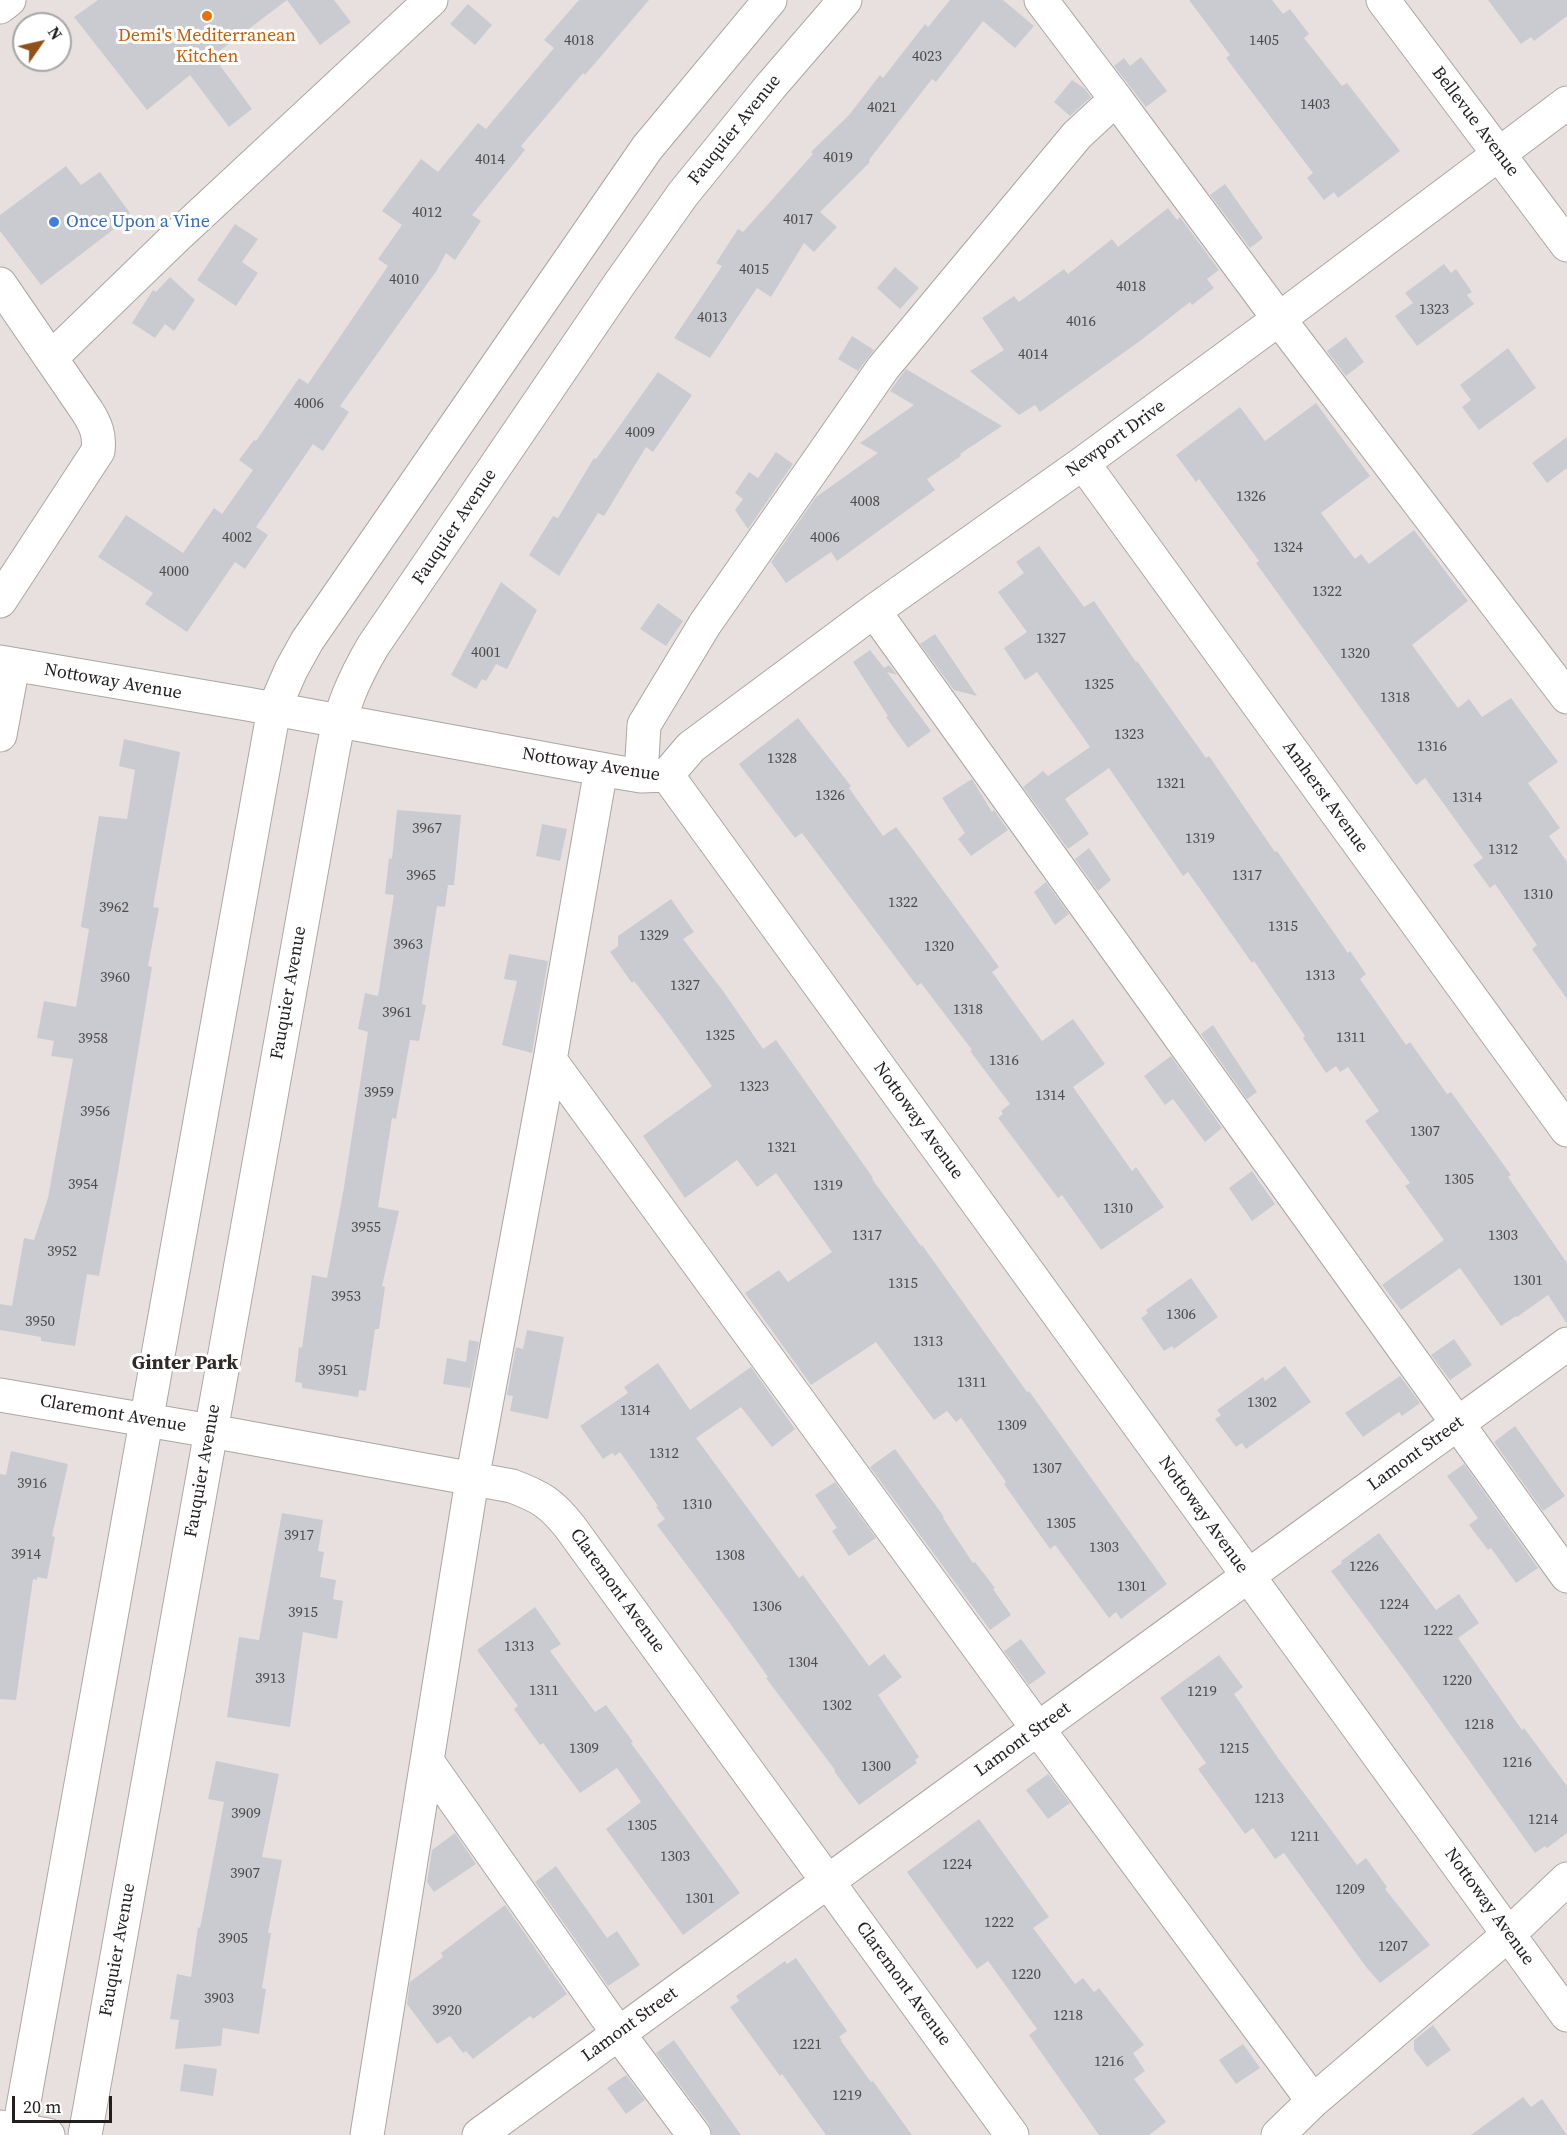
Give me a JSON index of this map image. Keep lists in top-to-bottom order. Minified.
{"streets":{"street":["Bellevue Avenue","Fauquier Avenue","Newport Drive","Nottoway Avenue","Amherst Avenue","Claremont Avenue","Lamont Street"]},"crossings":[["Bellevue Avenue","Newport Drive"],["Fauquier Avenue","Nottoway Avenue"],["Fauquier Avenue","Claremont Avenue"],["Newport Drive","Nottoway Avenue"],["Newport Drive","Amherst Avenue"],["Nottoway Avenue","Lamont Street"],["Claremont Avenue","Lamont Street"]],"districts":["Ginter Park"],"places":["Demi's Mediterranean Kitchen","Once Upon a Vine"],"house_numbers":["4018","1405","4023","1403","4021","4019","4014","4012","4017","4015","4010","4018","1323","4013","4016","4014","4006","4009","1326","4008","4002","4006","1324","4000","1322","1327","4001","1320","1325","1318","1323","1316","1328","1321","1326","1314","3967","1319","1312","3965","1317","1310","1322","3962","1315","1329","3963","1320","1313","3960","1327","1318","3961","1325","1311","3958","1316","1323","3959","1314","3956","1307","1321","1305","3954","1319","1310","3955","1317","1303","3952","1301","1315","3953","1306","3950","1313","3951","1311","1302","1314","1309","1312","1307","3916","1310","1305","3917","1303","3914","1308","1226","1301","1224","1306","3915","1222","1313","1304","3913","1220","1311","1219","1302","1218","1309","1215","1216","1300","1213","3909","1214","1305","1211","1303","1224","3907","1209","1301","1222","3905","1207","1220","3903","3920","1218","1221","1216","1219"],"scale_bar":"20 m","north":"top right"}
